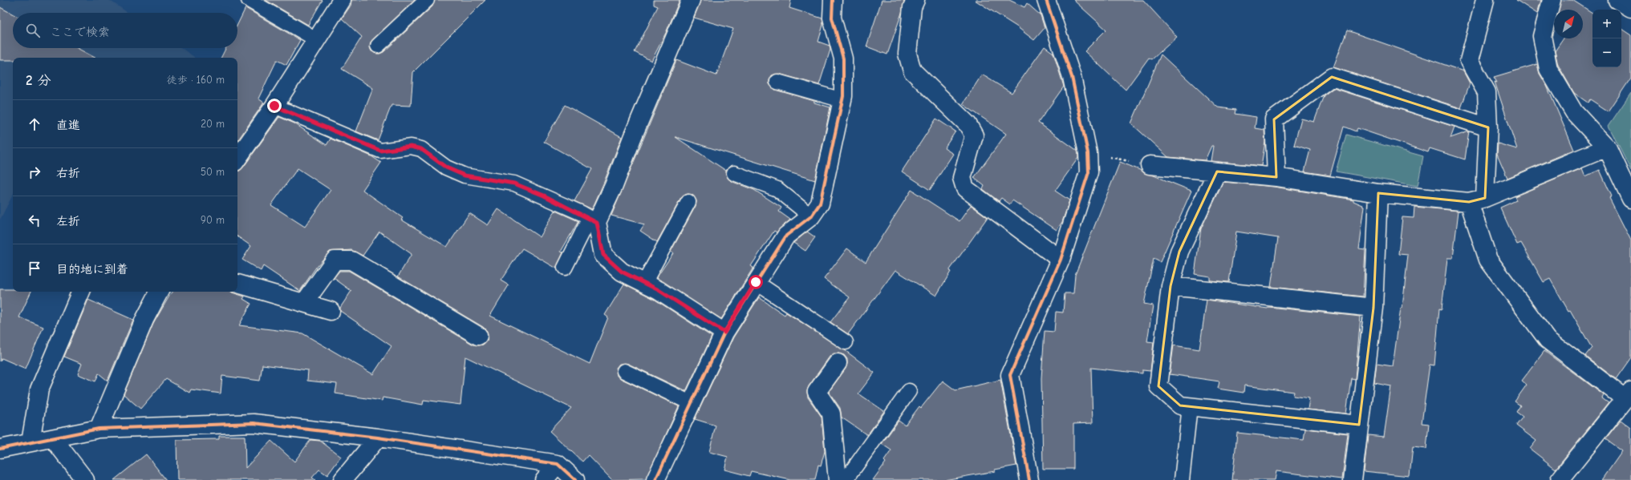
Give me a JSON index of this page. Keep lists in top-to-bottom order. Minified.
{"north":"top right","page":{"map_buttons":["+","−"],"search":"ここで検索","heading":["2 分","徒歩 · 160 m"],"list":[["直進","20 m"],["右折","50 m"],["左折","90 m"],"目的地に到着"]}}
